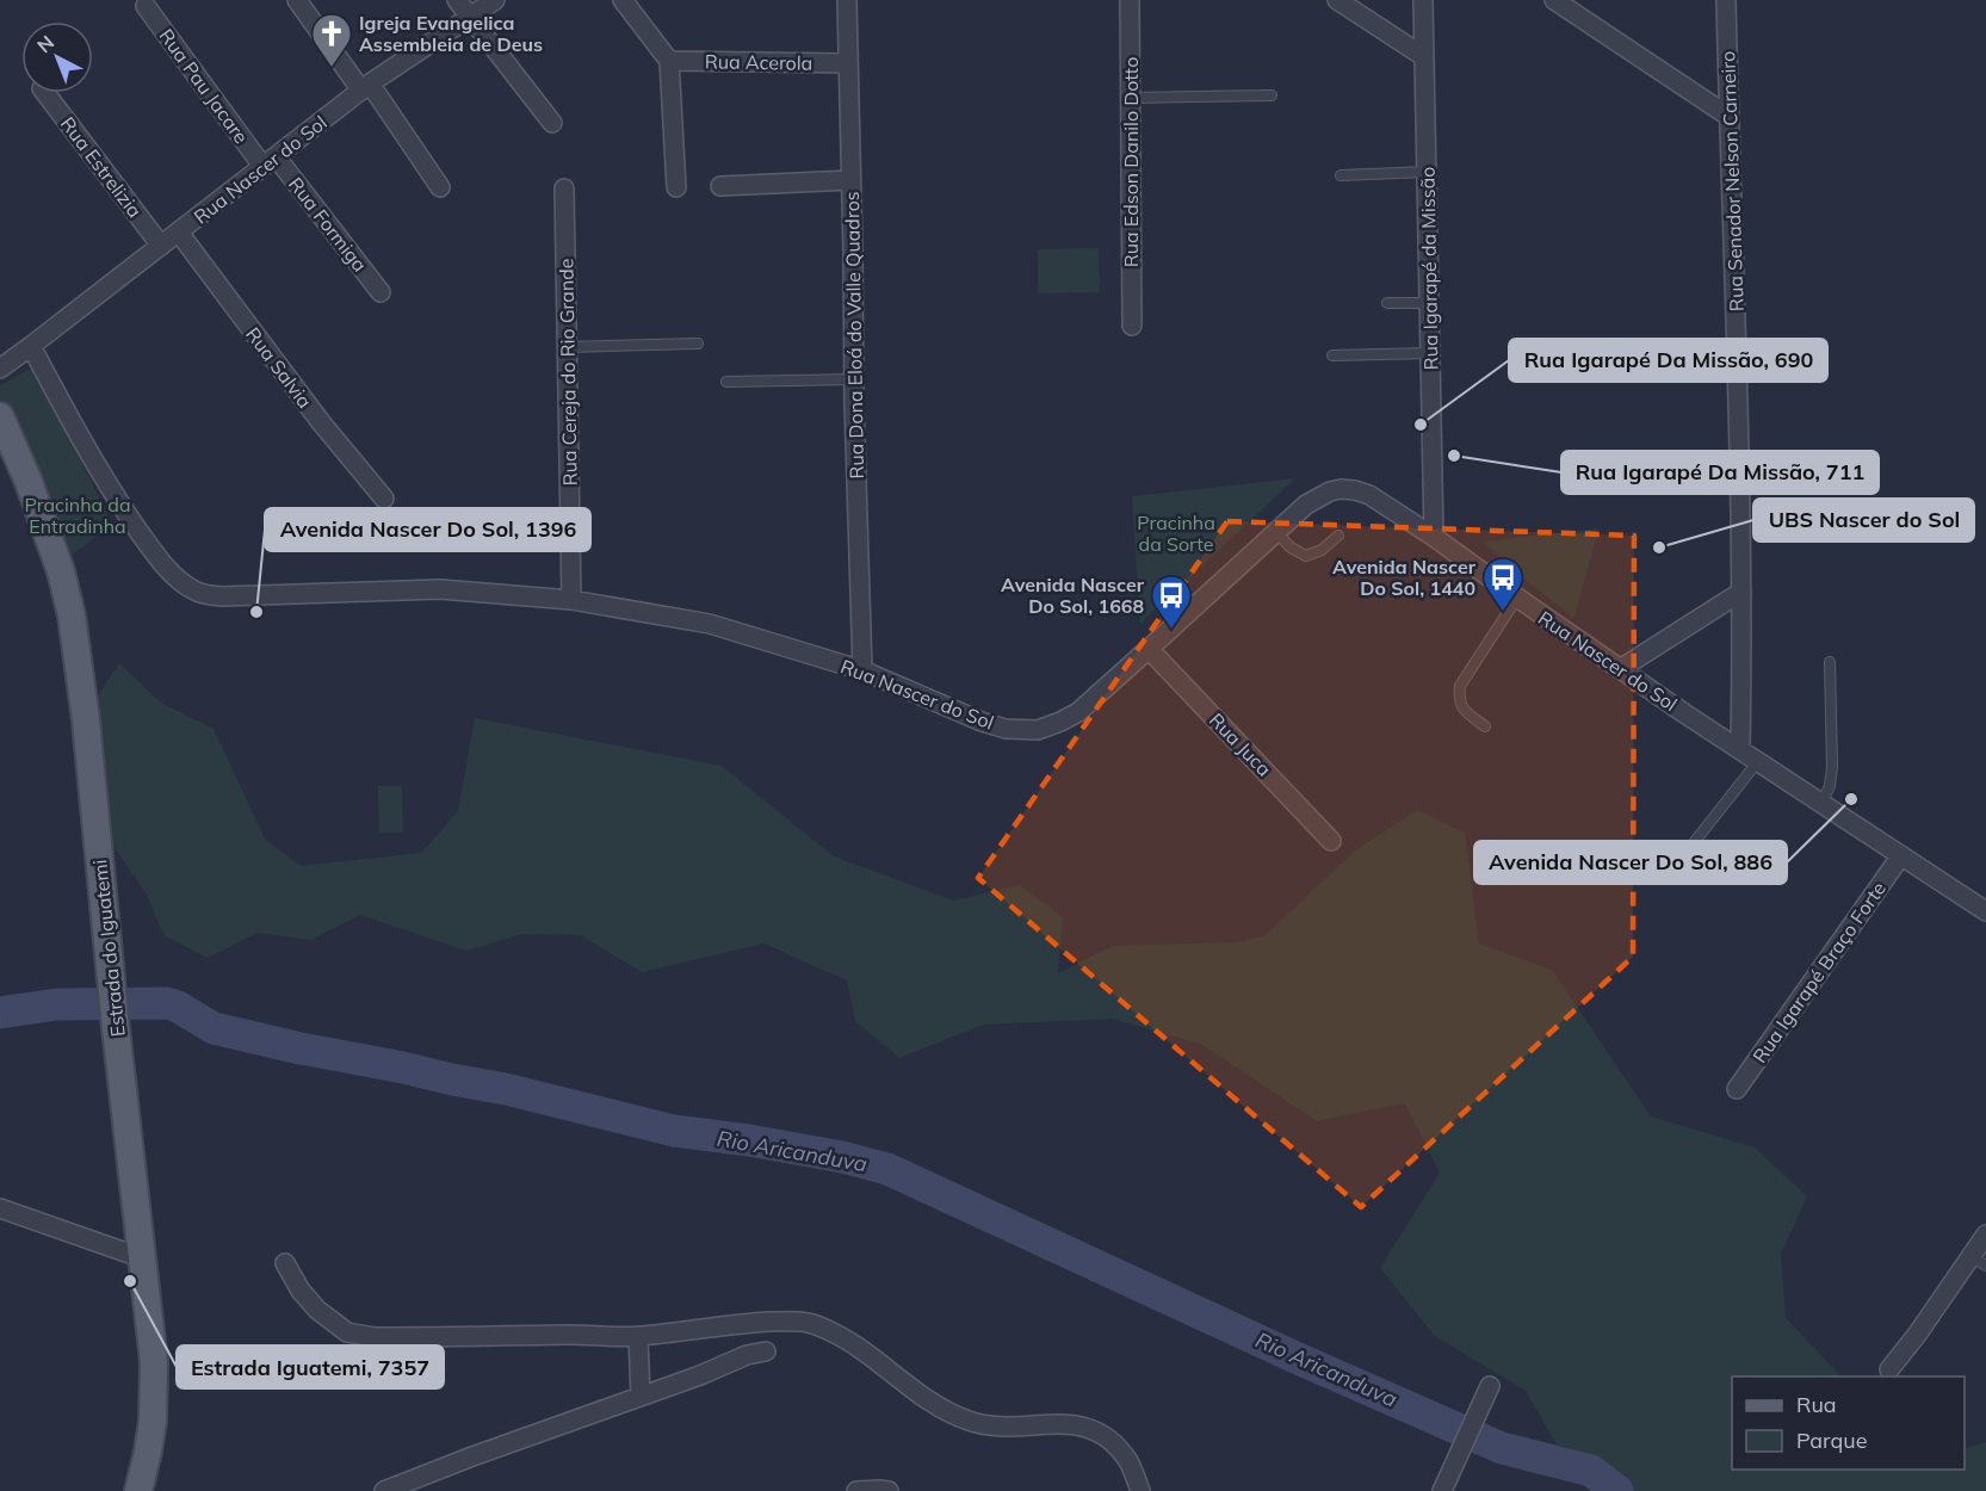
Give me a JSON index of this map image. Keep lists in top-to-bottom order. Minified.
{"streets":{"main road":["Estrada do Iguatemi"],"street":["Rua Acerola","Rua Pau Jacare","Rua Edson Danilo Dotto","Rua Estrelizia","Rua Nascer do Sol","Rua Senador Nelson Carneiro","Rua Formiga","Rua Igarapé da Missão","Rua Dona Eloá do Valle Quadros","Rua Salvia","Rua Cereja do Rio Grande","Rua Juca","Rua Igarapé Braço Forte"]},"crossings":[["Rua Acerola","Rua Dona Eloá do Valle Quadros"],["Rua Pau Jacare","Rua Nascer do Sol"],["Rua Pau Jacare","Rua Formiga"],["Rua Estrelizia","Rua Nascer do Sol"],["Rua Nascer do Sol","Rua Senador Nelson Carneiro"],["Rua Nascer do Sol","Rua Formiga"],["Rua Nascer do Sol","Rua Igarapé da Missão"],["Rua Nascer do Sol","Rua Dona Eloá do Valle Quadros"],["Rua Nascer do Sol","Rua Salvia"],["Rua Nascer do Sol","Rua Cereja do Rio Grande"],["Rua Nascer do Sol","Rua Juca"],["Rua Nascer do Sol","Rua Igarapé Braço Forte"]],"water":["Rio Aricanduva"],"parks":["Pracinha da Entradinha","Pracinha da Sorte"],"places":{"church":["Igreja Evangelica Assembleia de Deus"],"other":["Rua Igarapé Da Missão, 690","Rua Igarapé Da Missão, 711","UBS Nascer do Sol","Avenida Nascer Do Sol, 1396","Avenida Nascer Do Sol, 886","Estrada Iguatemi, 7357"],"bus stop":["Avenida Nascer Do Sol, 1440","Avenida Nascer Do Sol, 1668"]},"legend":["Rua","Parque"],"north":"top left"}
